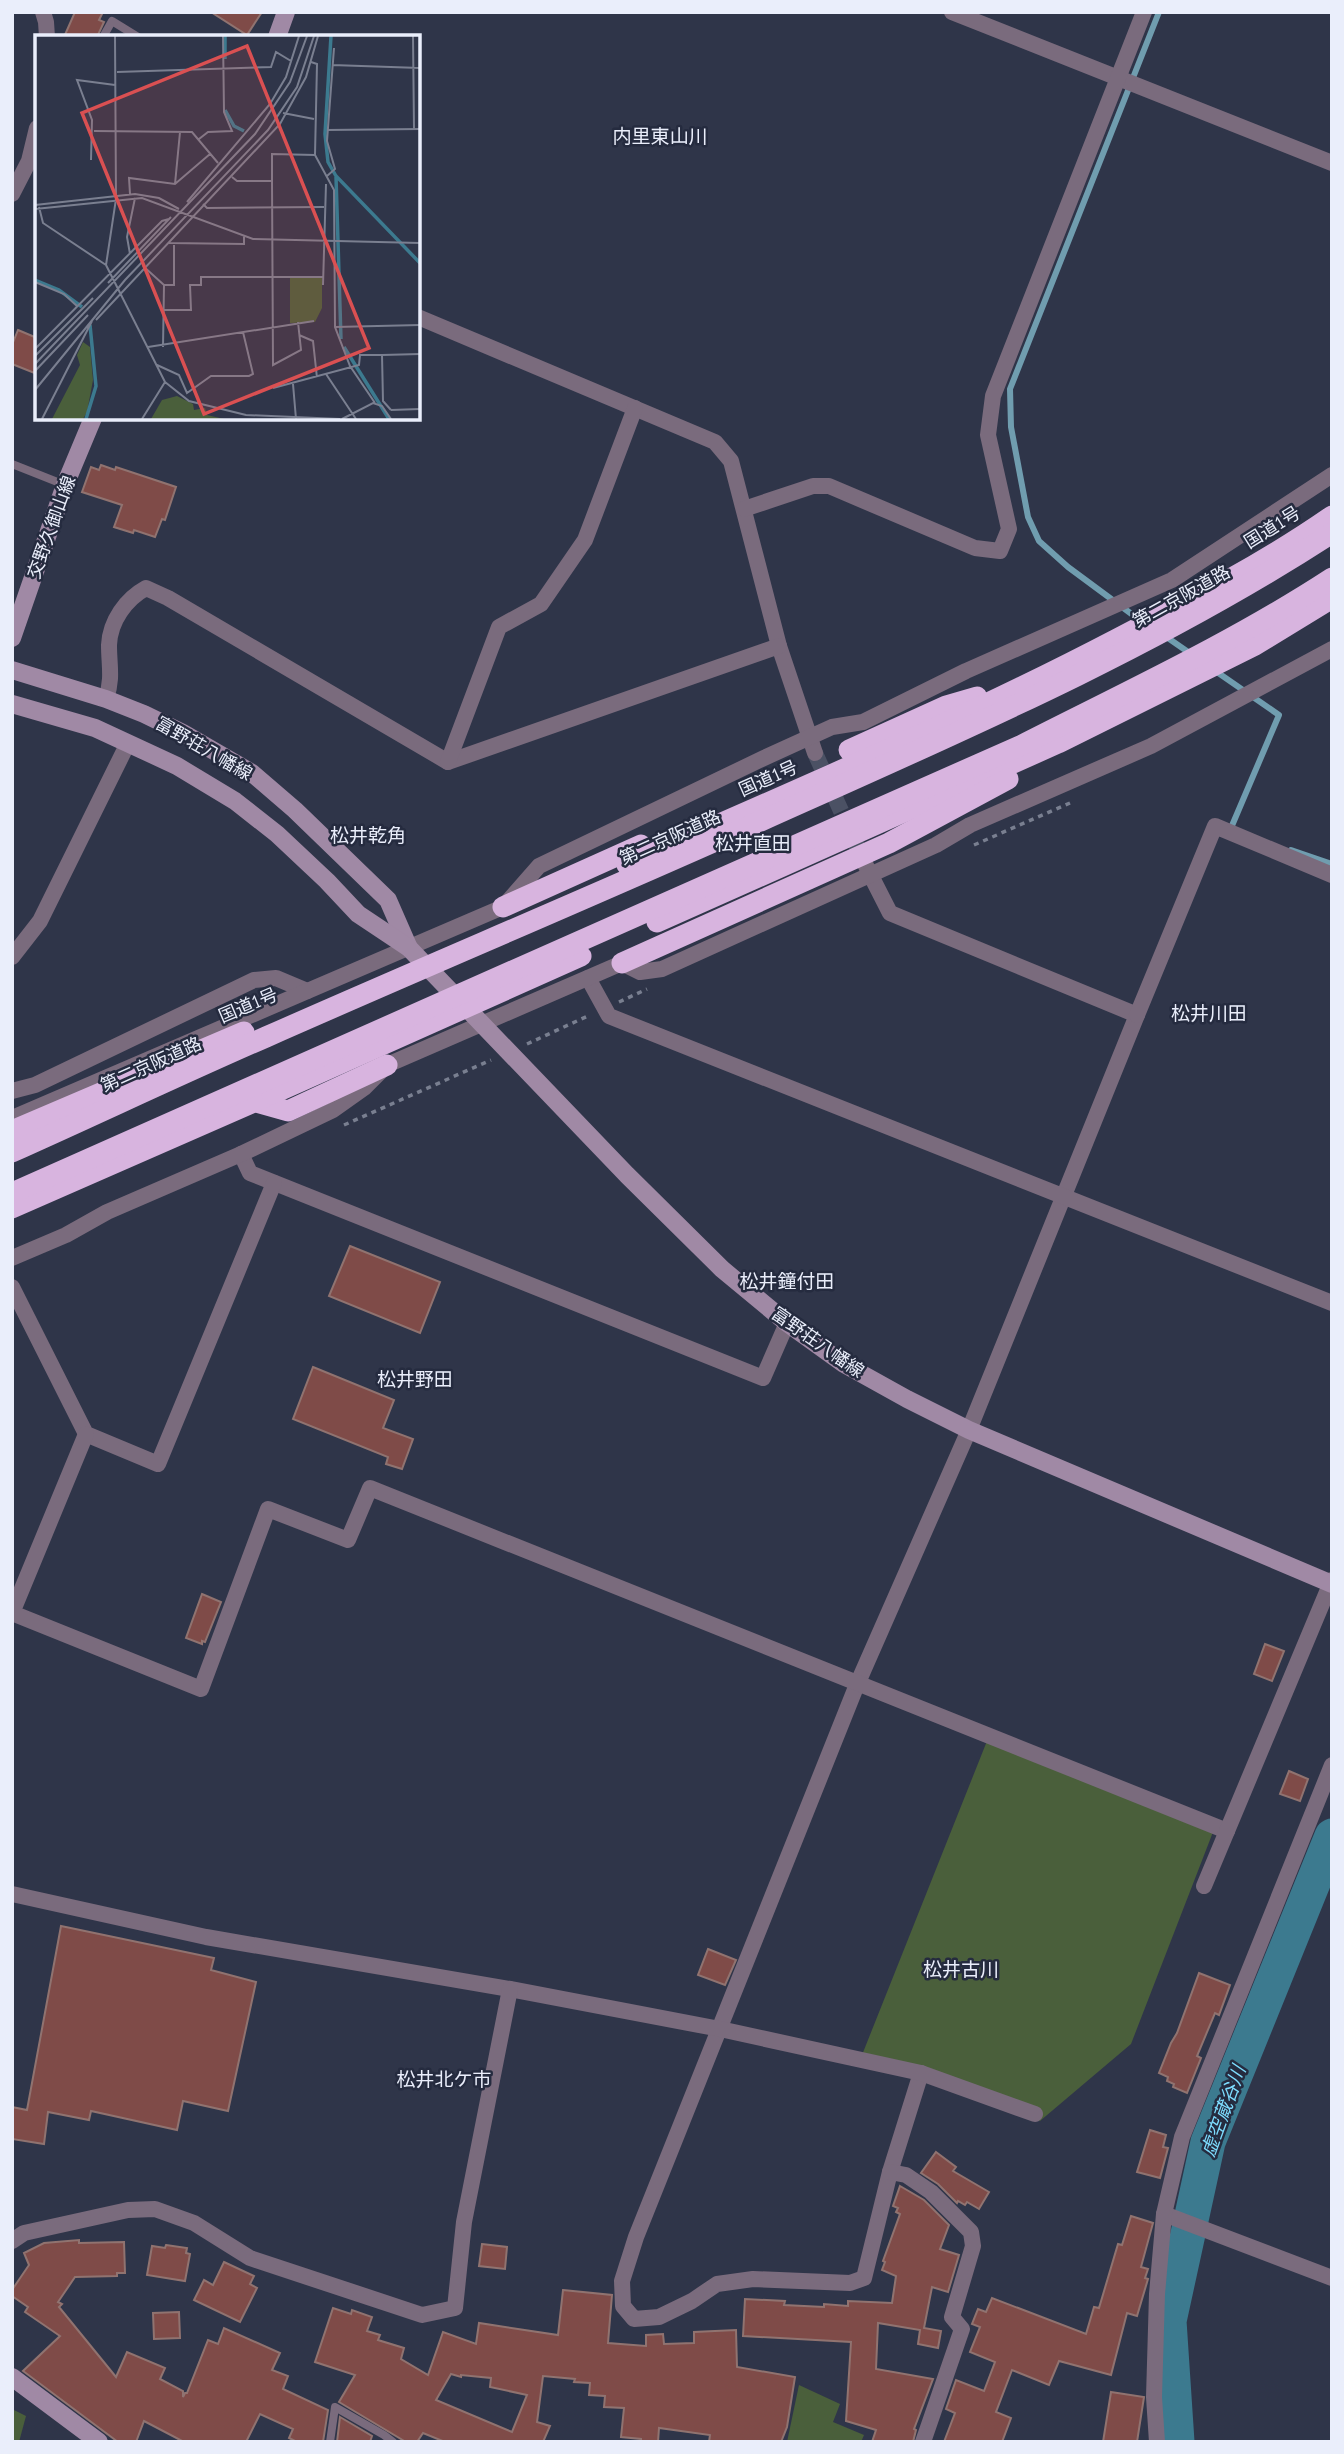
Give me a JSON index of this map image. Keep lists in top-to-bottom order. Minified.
{"streets":{"highway":["国道1号","第二京阪道路"],"main road":["交野久御山線","富野荘八幡線"]},"districts":["内里東山川","松井乾角","松井直田","松井川田","松井鐘付田","松井野田","松井古川","松井北ケ市"],"water":["虚空蔵谷川"]}
